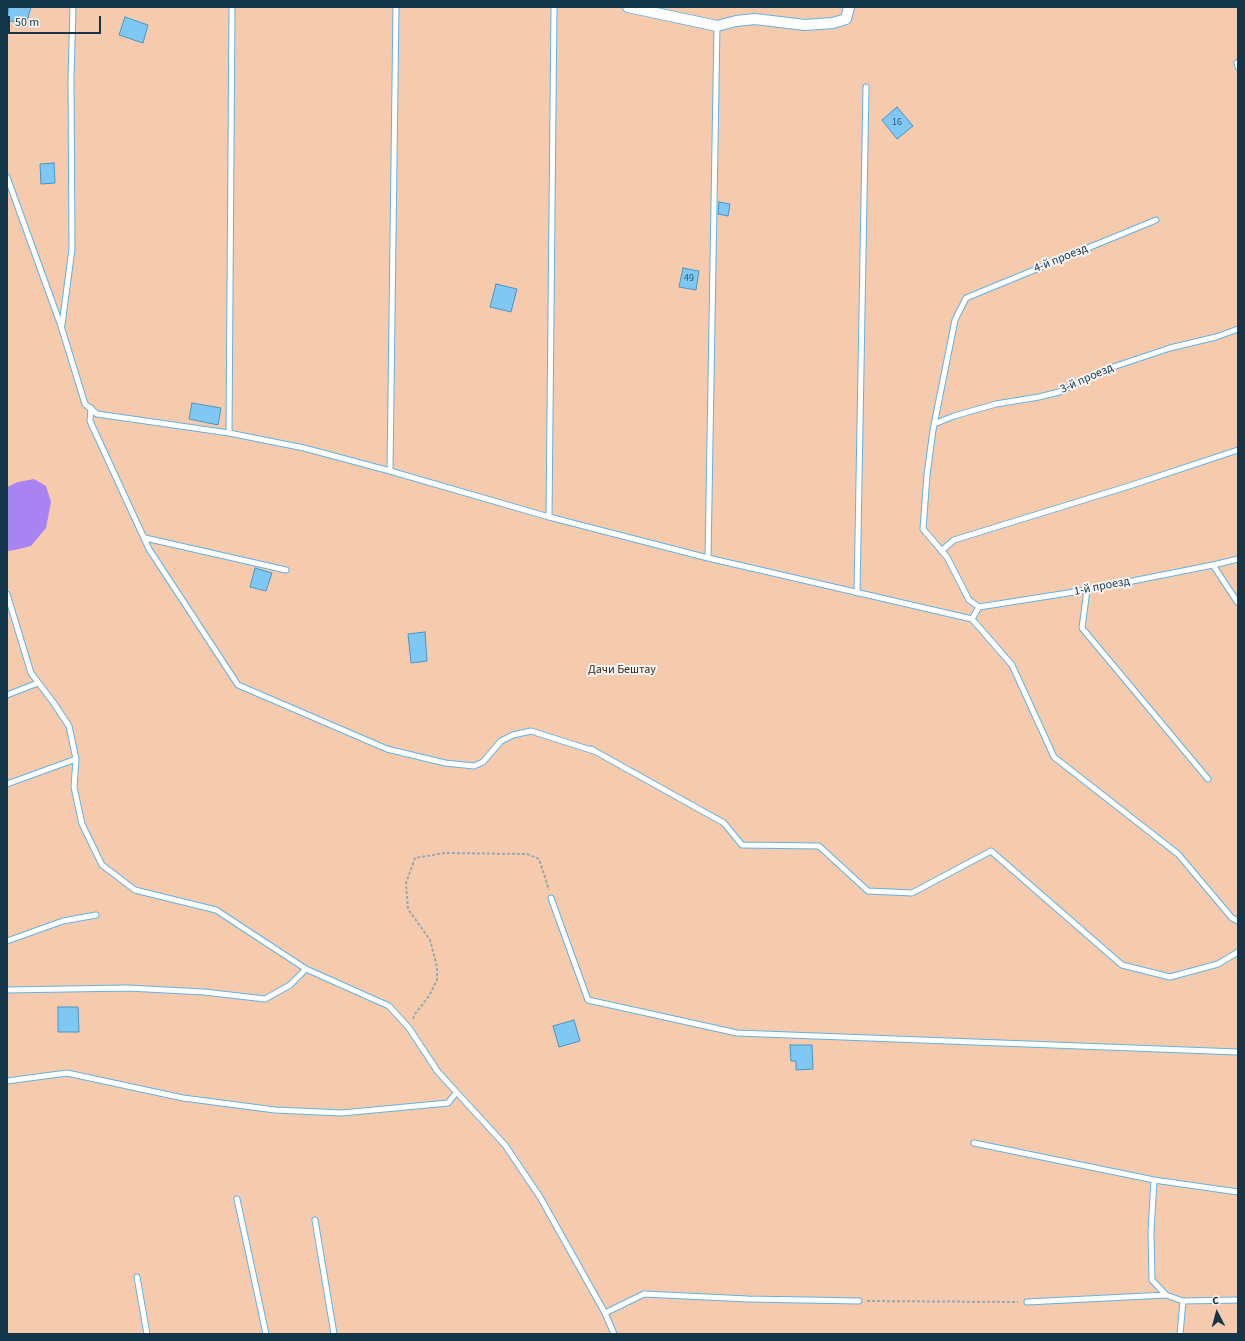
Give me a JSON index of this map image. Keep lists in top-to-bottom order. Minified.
{"streets":{"lane":["4-й проезд","3-й проезд","1-й проезд"]},"crossings":[["4-й проезд","3-й проезд"]],"parks":["Дачи Бештау"],"house_numbers":["16","49"],"scale_bar":"50 m","north":"top"}
